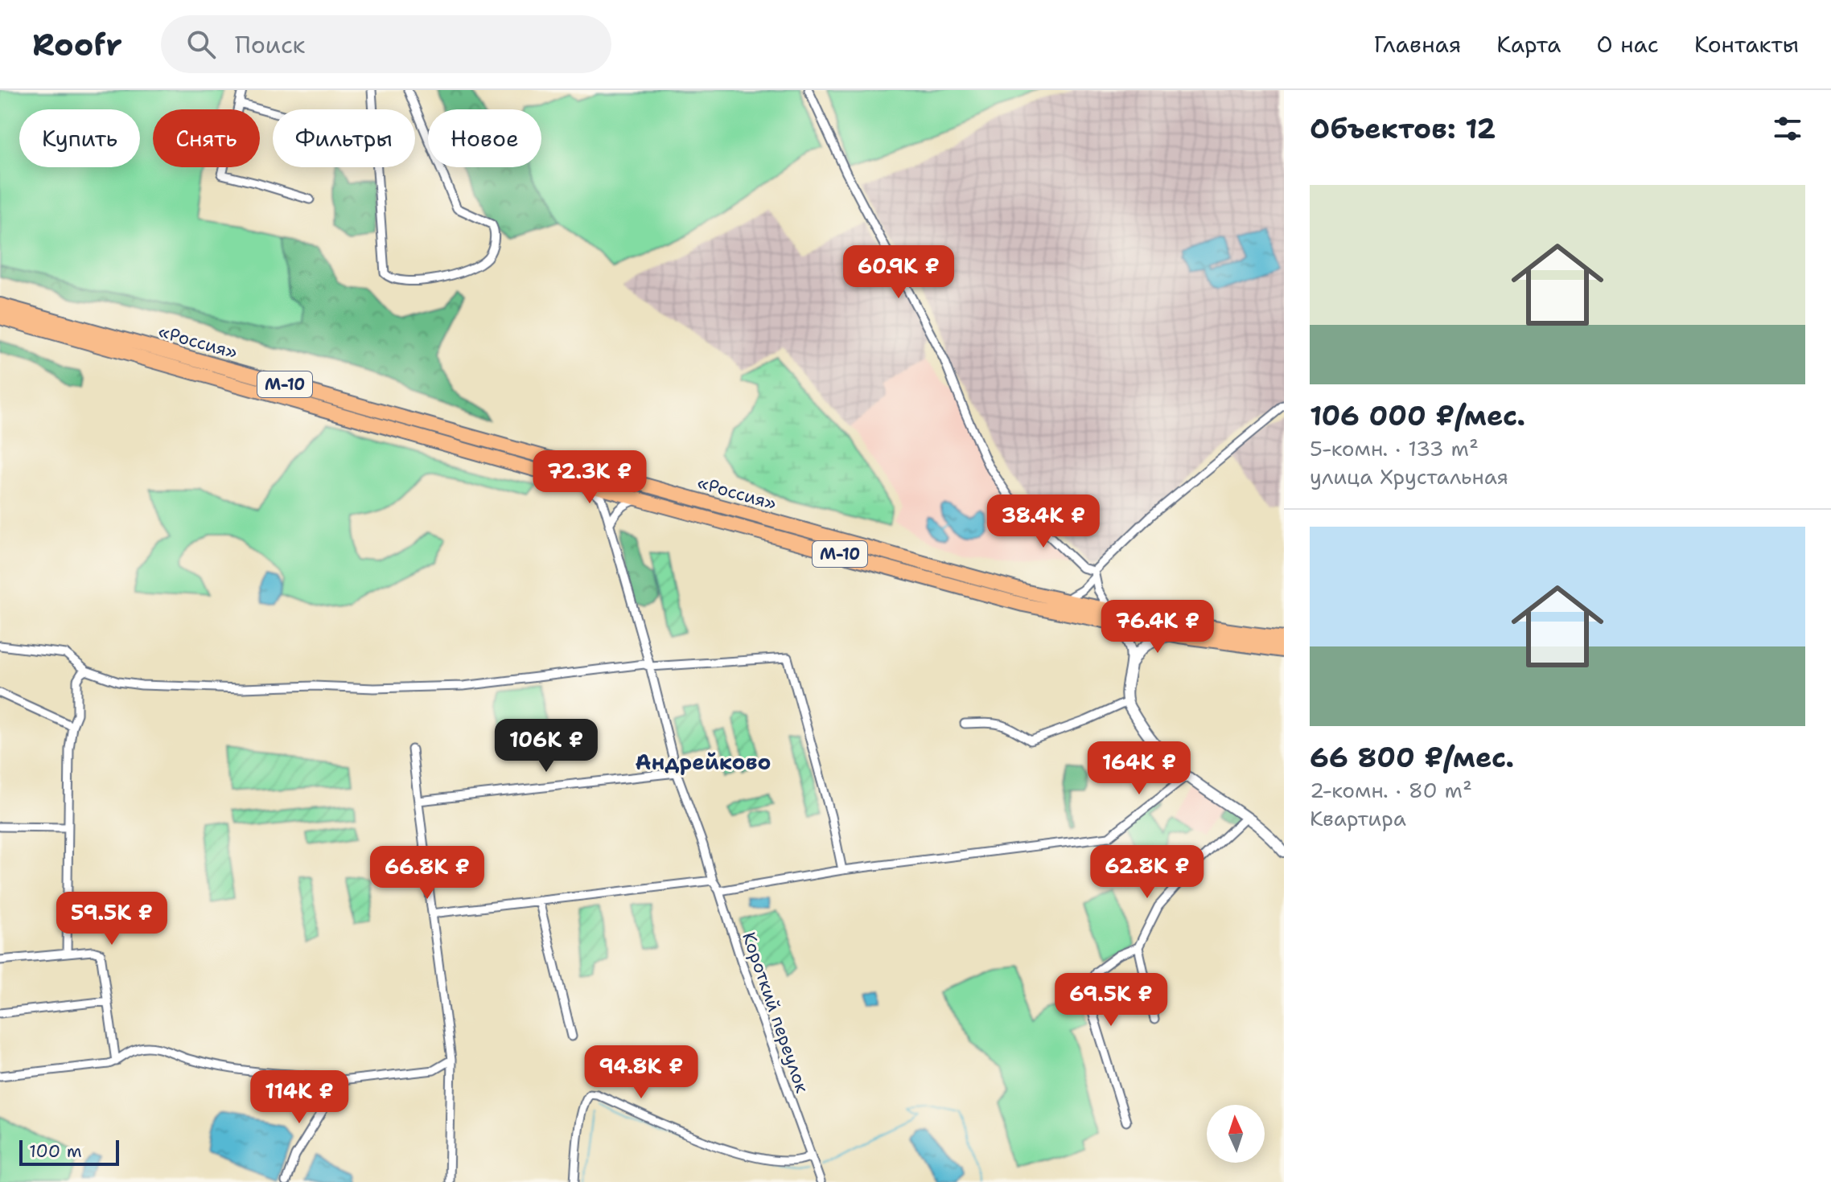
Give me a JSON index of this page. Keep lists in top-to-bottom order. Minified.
{"streets":{"highway":["«Россия»","М-10"],"street":["Короткий переулок"]},"crossings":[["«Россия»","Короткий переулок"]],"districts":["Андрейково"],"scale_bar":"100 m","north":"top","page":{"header":"Roofr","search":"Поиск","nav":["Главная","Карта","О нас","Контакты"],"heading":"Объектов: 12","chip":["Купить","Снять","Фильтры","Новое"],"list":[{"name":"106 000 ₽/мес.","note":"5-комн. · 133 m² · улица Хрустальная"},{"name":"66 800 ₽/мес.","note":"2-комн. · 80 m² · Квартира"}],"price":["60.9K ₽","72.3K ₽","38.4K ₽","76.4K ₽","106K ₽","164K ₽","62.8K ₽","66.8K ₽","59.5K ₽","69.5K ₽","94.8K ₽","114K ₽"],"scale":"100 m"}}
